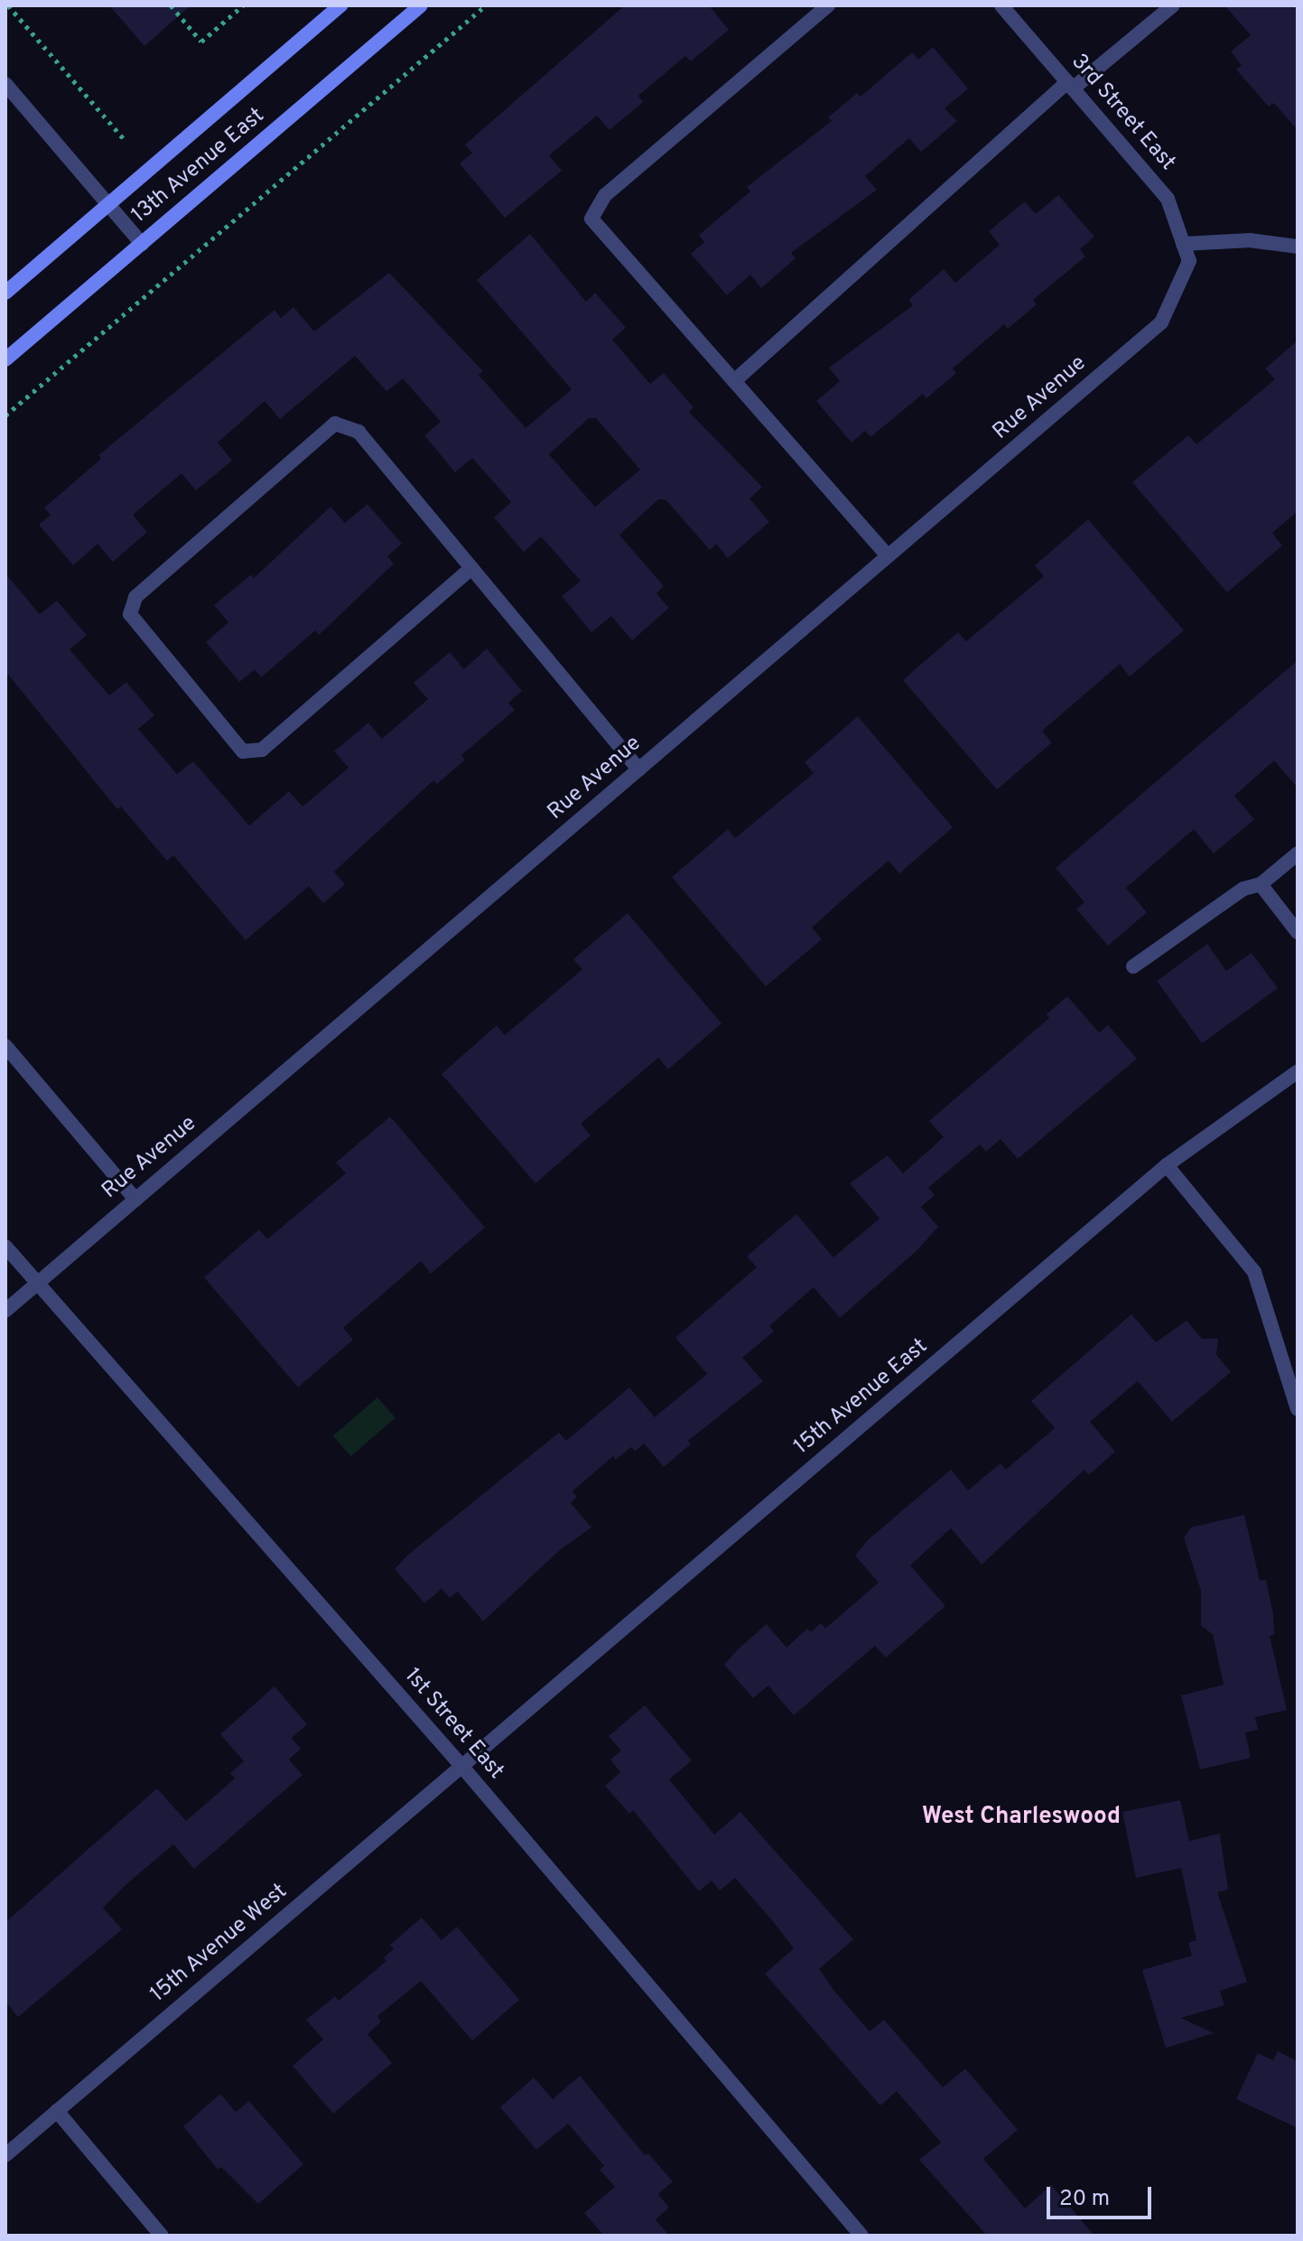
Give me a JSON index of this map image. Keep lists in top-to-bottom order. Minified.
{"streets":{"main road":["13th Avenue East"],"street":["3rd Street East","Rue Avenue","15th Avenue East","1st Street East","15th Avenue West"]},"crossings":[["3rd Street East","Rue Avenue"],["Rue Avenue","1st Street East"],["15th Avenue East","1st Street East"],["15th Avenue East","15th Avenue West"],["1st Street East","15th Avenue West"]],"districts":["West Charleswood"],"scale_bar":"20 m"}
